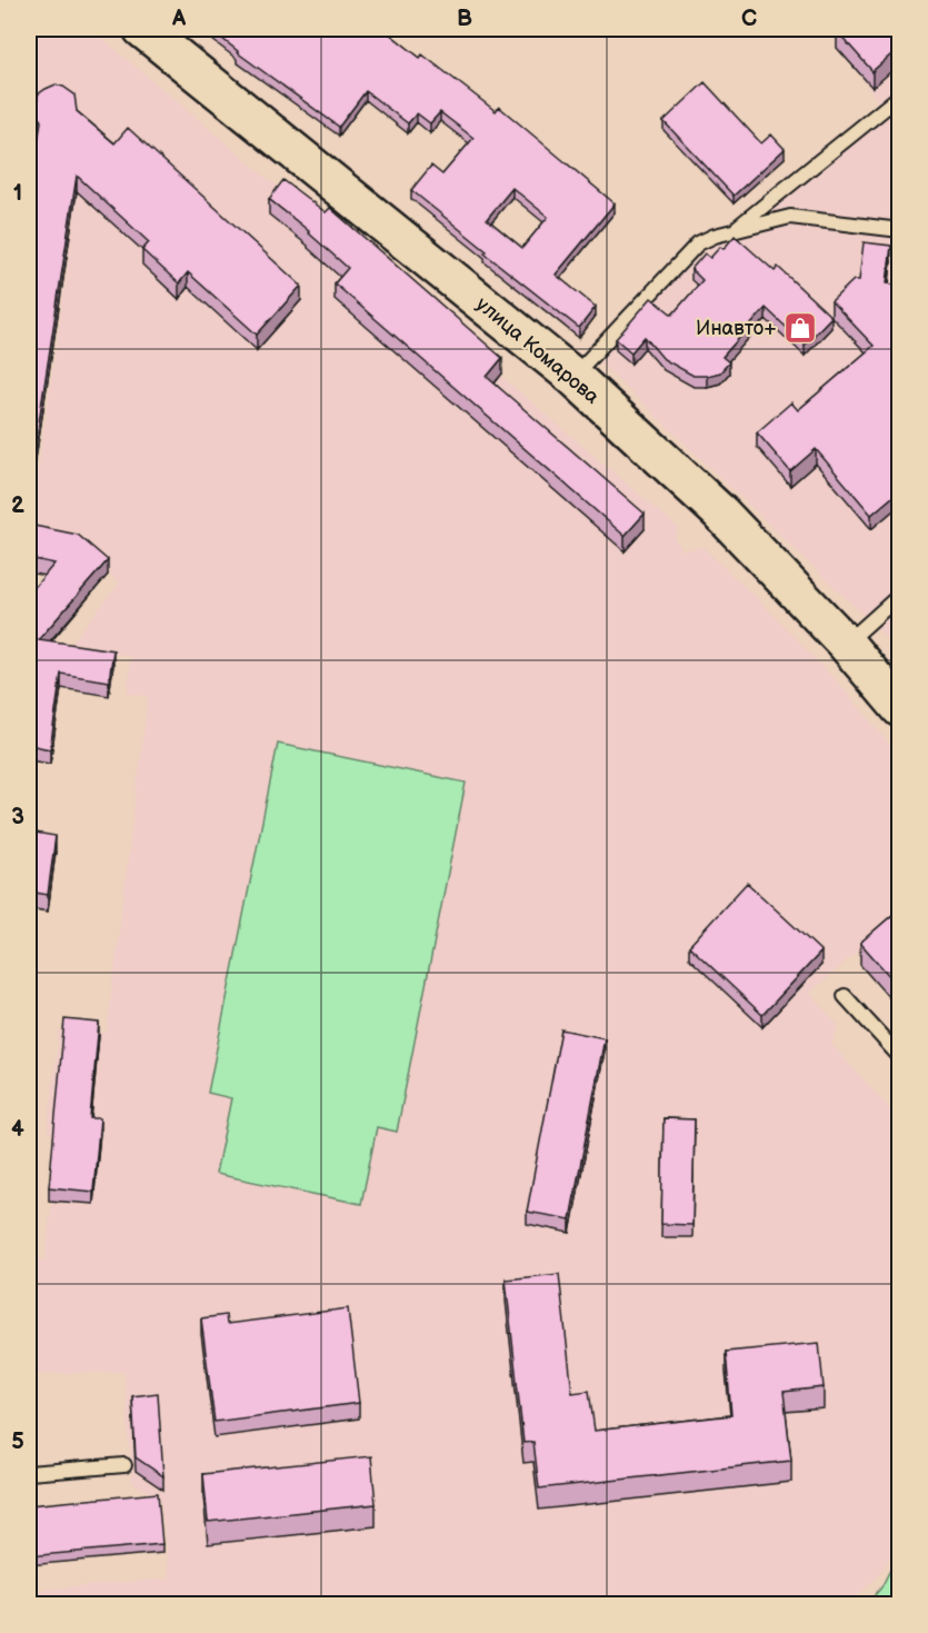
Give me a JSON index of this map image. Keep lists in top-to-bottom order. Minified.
{"streets":{"main road":["улица Комарова"]},"places":{"shop":["Инавто+"]},"grid":{"columns":["A","B","C"],"rows":["1","2","3","4","5"]}}
